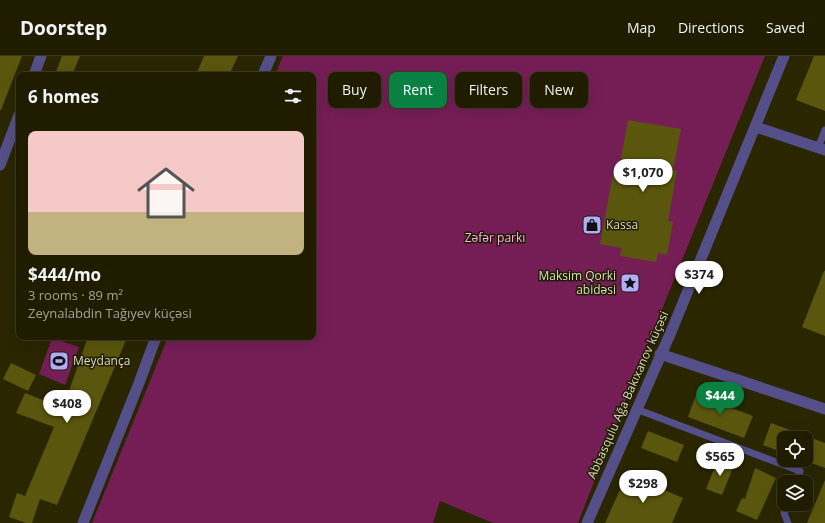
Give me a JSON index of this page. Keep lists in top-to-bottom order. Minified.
{"streets":{"street":["Abbasqulu Ağa Bakıxanov küçəsi"]},"parks":["Zəfər parkı"],"places":{"shop":["Kassa"],"place":["Maksim Qorki abidəsi"],"sports":["Meydança"]},"page":{"header":"Doorstep","nav":["Map","Directions","Saved"],"chip":["Buy","Rent","Filters","New"],"heading":"6 homes","list":[{"name":"$444/mo","note":"3 rooms · 89 m² · Zeynalabdin Tağıyev küçəsi"}],"price":["$1,070","$374","$444","$408","$565","$298"]}}
